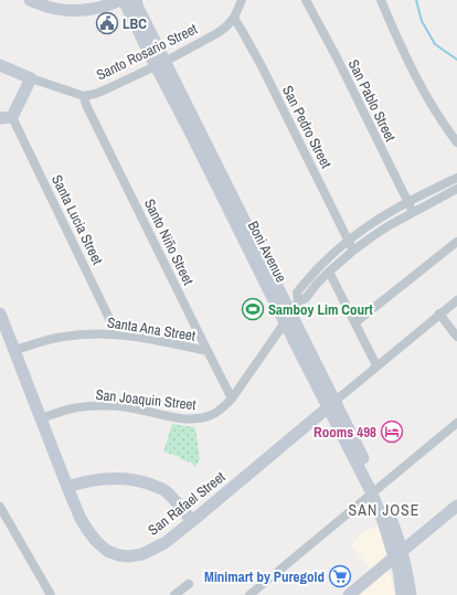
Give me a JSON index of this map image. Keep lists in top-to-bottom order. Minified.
{"streets":{"street":["Santo Rosario Street","San Pablo Street","San Pedro Street","Santa Lucia Street","Santo Niño Street","Boni Avenue","Santa Ana Street","San Joaquin Street","San Rafael Street"]},"crossings":[["Santo Rosario Street","San Pedro Street"],["Santo Rosario Street","Santo Niño Street"],["Santo Rosario Street","Boni Avenue"],["San Pablo Street","San Joaquin Street"],["San Pedro Street","San Joaquin Street"],["Santa Lucia Street","Santa Ana Street"],["Santo Niño Street","Santa Ana Street"],["Santo Niño Street","San Joaquin Street"],["Boni Avenue","San Joaquin Street"],["Boni Avenue","San Rafael Street"],["Santa Ana Street","San Rafael Street"],["San Joaquin Street","San Rafael Street"]],"districts":["SAN JOSE"],"places":{"public building":["LBC"],"sports":["Samboy Lim Court"],"hotel":["Rooms 498"],"supermarket":["Minimart by Puregold"]}}
